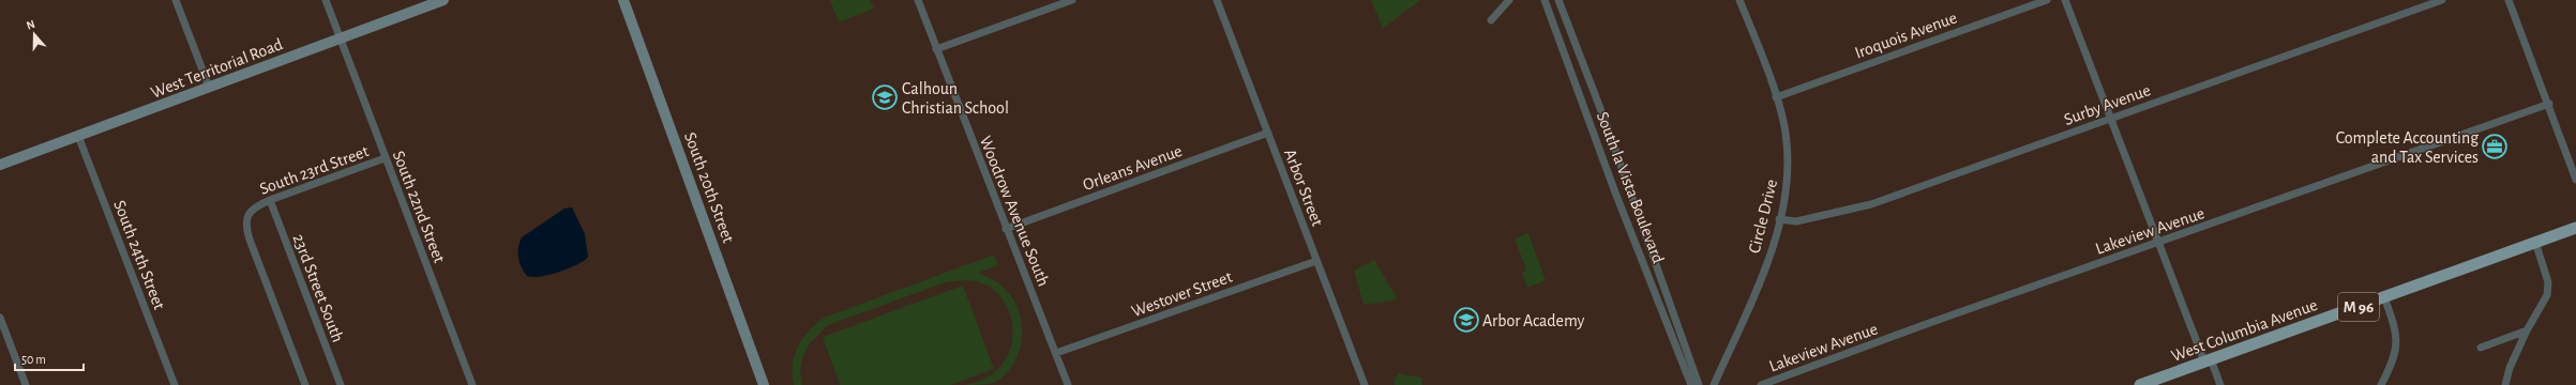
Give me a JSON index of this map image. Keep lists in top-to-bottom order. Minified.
{"streets":{"main road":["M 96","West Columbia Avenue"],"street":["Iroquois Avenue","West Territorial Road","Surby Avenue","Orleans Avenue","South 23rd Street","South 20th Street","Arbor Street","South la Vista Boulevard","South 22nd Street","Woodrow Avenue South","Circle Drive","Lakeview Avenue","South 24th Street","23rd Street South","Westover Street"]},"crossings":[["Iroquois Avenue","Circle Drive"],["West Territorial Road","South 22nd Street"],["West Territorial Road","South 24th Street"],["Surby Avenue","Circle Drive"],["Orleans Avenue","Arbor Street"],["Orleans Avenue","Woodrow Avenue South"],["South 23rd Street","South 22nd Street"],["South 23rd Street","23rd Street South"],["Arbor Street","Westover Street"],["Woodrow Avenue South","Westover Street"]],"places":{"school or university":["Calhoun Christian School","Arbor Academy"],"office":["Complete Accounting and Tax Services"]},"scale_bar":"50 m","north":"top"}
